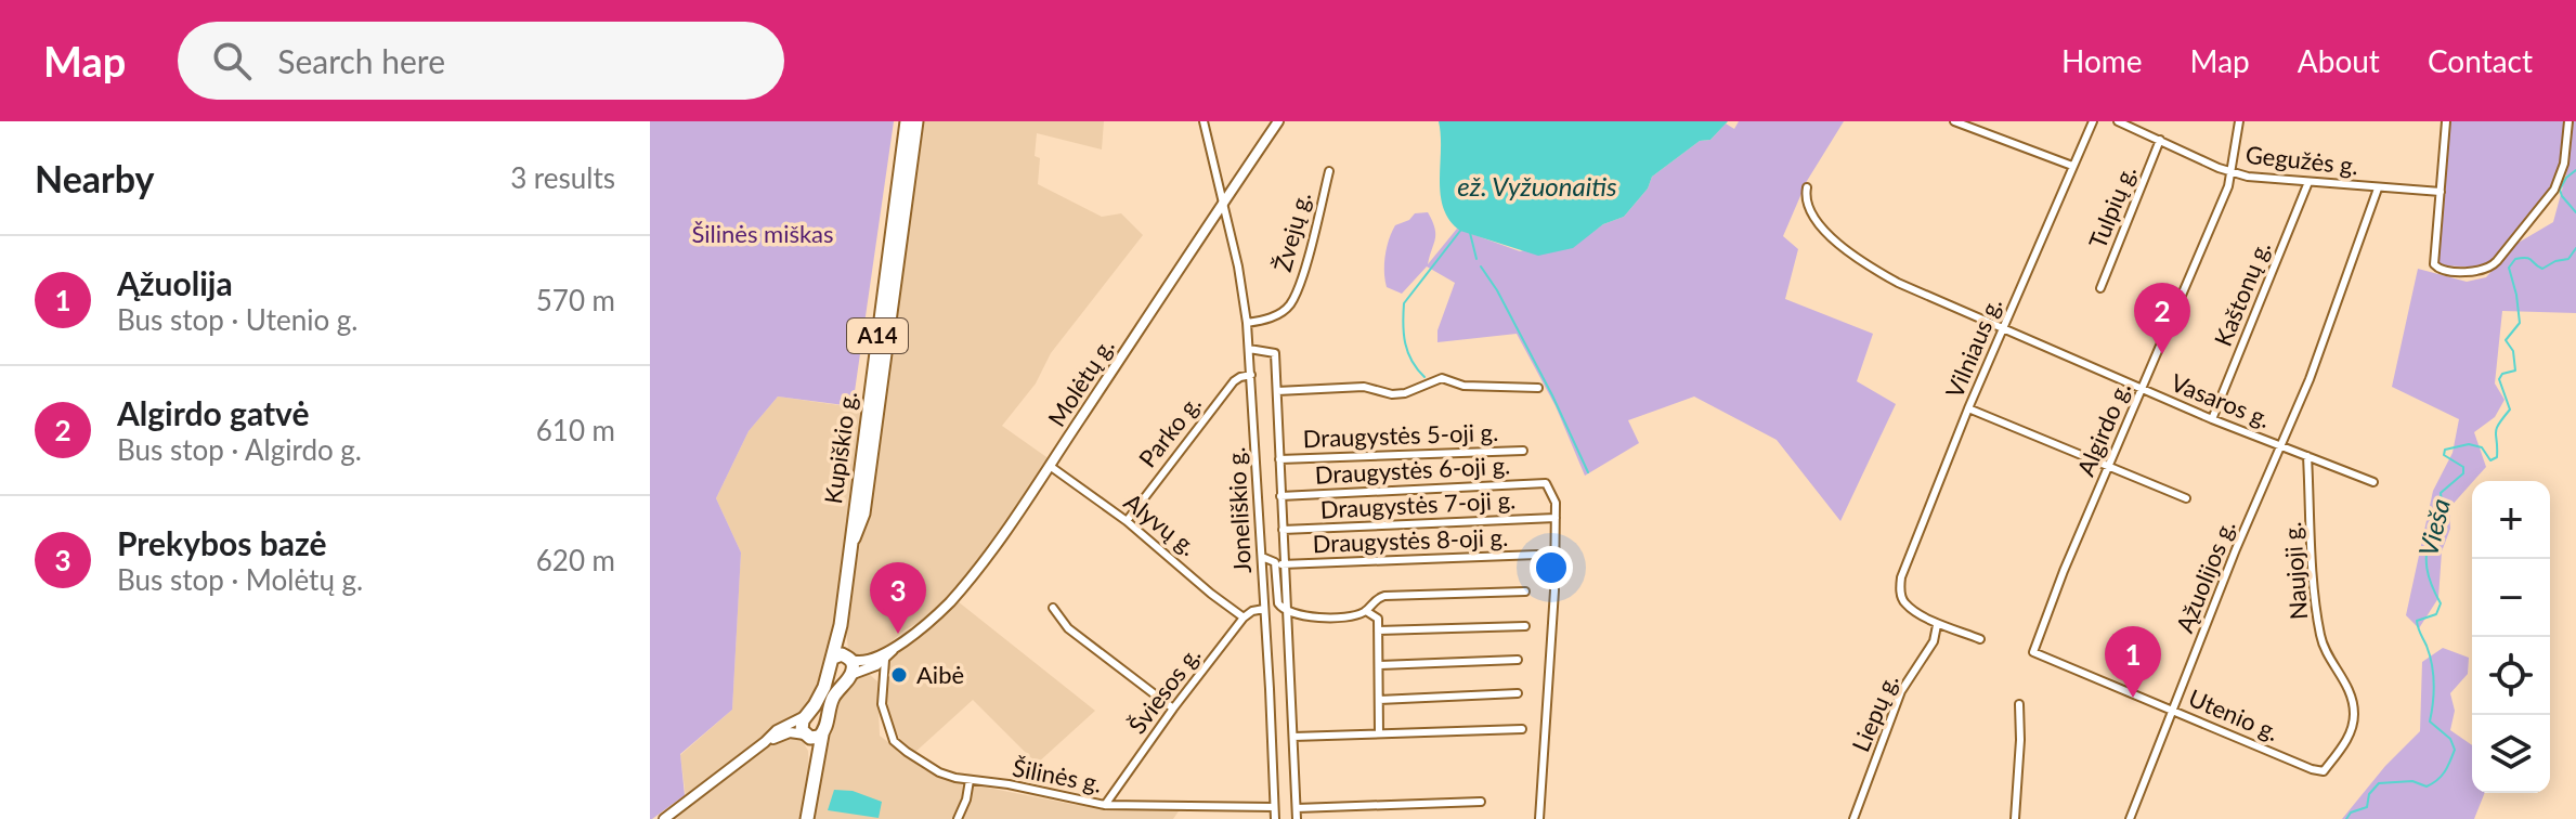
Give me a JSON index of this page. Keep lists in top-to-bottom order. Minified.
{"streets":{"highway":["A14","Kupiškio g."],"street":["Gegužės g.","Tulpių g.","Žvejų g.","Kaštonų g.","Vilniaus g.","Molėtų g.","Vasaros g.","Algirdo g.","Parko g.","Draugystės 5-oji g.","Draugystės 6-oji g.","Draugystės 7-oji g.","Joneliškio g.","Alyvų g.","Draugystės 8-oji g.","Naujoji g.","Ąžuolijos g.","Šviesos g.","Liepų g.","Utenio g.","Šilinės g."]},"crossings":[["Gegužės g.","Tulpių g."],["Gegužės g.","Kaštonų g."],["Gegužės g.","Vasaros g."],["Gegužės g.","Algirdo g."],["Žvejų g.","Joneliškio g."],["Kaštonų g.","Vasaros g."],["A14","Molėtų g."],["A14","Kupiškio g."],["Vilniaus g.","Vasaros g."],["Vilniaus g.","Liepų g."],["Molėtų g.","Kupiškio g."],["Molėtų g.","Joneliškio g."],["Molėtų g.","Alyvų g."],["Molėtų g.","Šilinės g."],["Vasaros g.","Algirdo g."],["Vasaros g.","Naujoji g."],["Vasaros g.","Ąžuolijos g."],["Algirdo g.","Utenio g."],["Parko g.","Joneliškio g."],["Parko g.","Alyvų g."],["Draugystės 6-oji g.","Draugystės 7-oji g."],["Joneliškio g.","Draugystės 8-oji g."],["Joneliškio g.","Šviesos g."],["Joneliškio g.","Šilinės g."],["Alyvų g.","Šviesos g."],["Naujoji g.","Utenio g."],["Ąžuolijos g.","Utenio g."],["Šviesos g.","Šilinės g."]],"water":["ež. Vyžuonaitis","Vieša"],"parks":["Šilinės miškas"],"places":["Aibė"],"page":{"header":"Map","search":"Search here","nav":["Home","Map","About","Contact"],"heading":["Nearby","3 results"],"list":[{"mark":"1","name":"Ąžuolija","note":"Bus stop · Utenio g.","value":"570 m"},{"mark":"2","name":"Algirdo gatvė","note":"Bus stop · Algirdo g.","value":"610 m"},{"mark":"3","name":"Prekybos bazė","note":"Bus stop · Molėtų g.","value":"620 m"}],"pins":["2","3","1"],"map_buttons":["+","−"]}}
